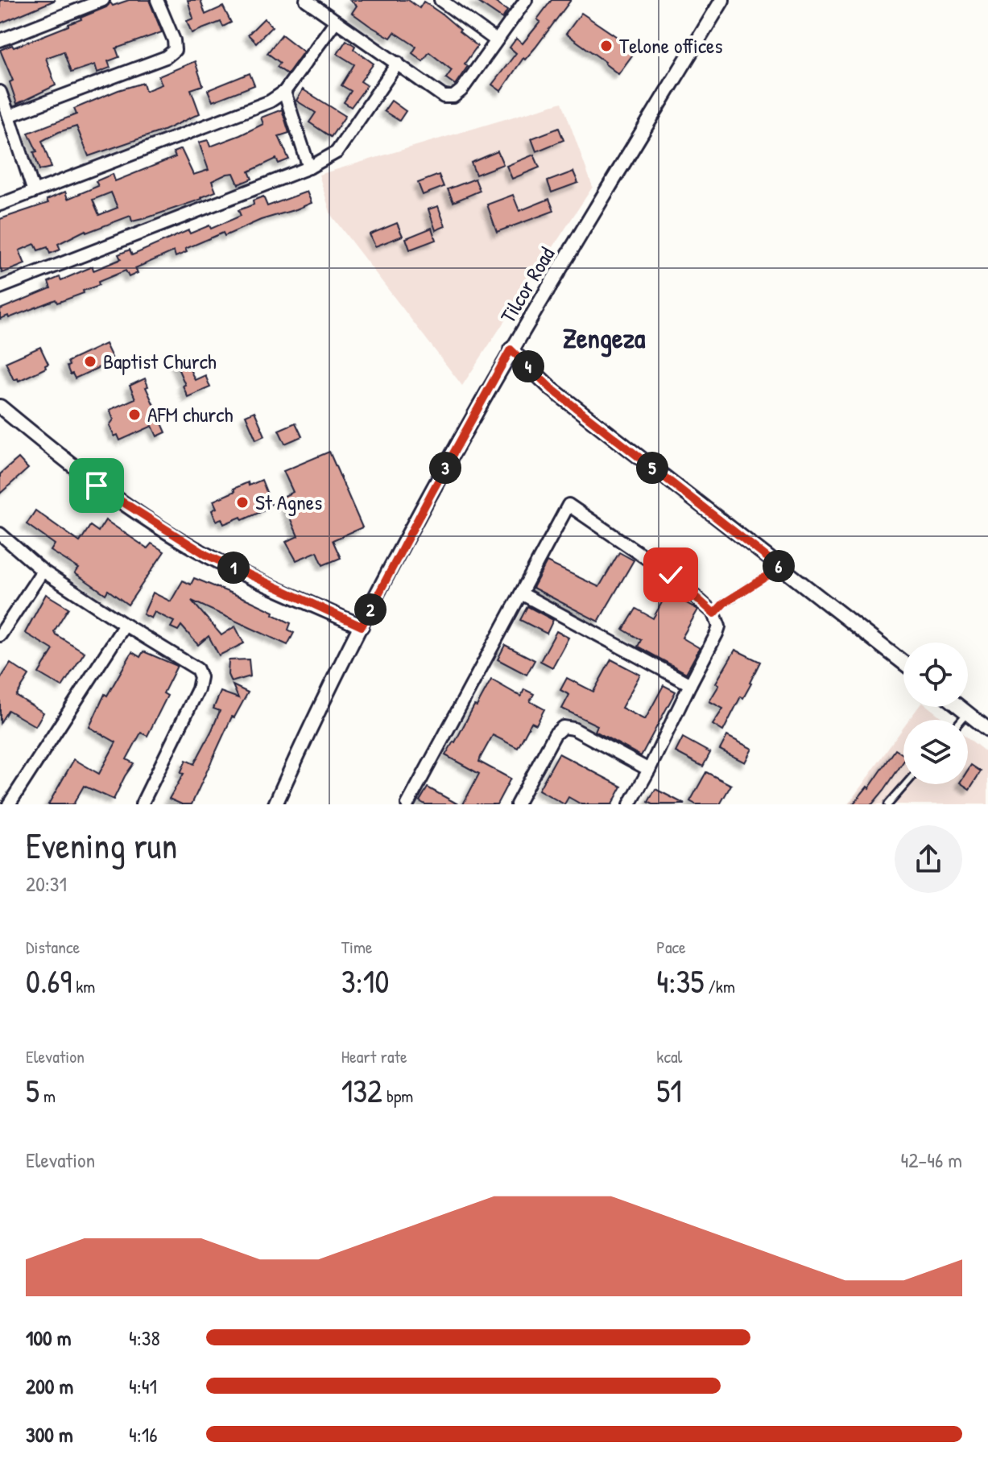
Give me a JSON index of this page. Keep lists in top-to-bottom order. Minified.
{"streets":{"street":["Tilcor Road"]},"districts":["Zengeza"],"places":["Telone offices","Baptist Church","AFM church","St Agnes"],"page":{"pins":["4","3","5","6","1","2"],"heading":["Evening run","20:31"],"stats":[["Distance","0.69 km"],["Time","3:10"],["Pace","4:35 /km"],["Elevation","5 m"],["Heart rate","132 bpm"],["kcal","51"]],"chart":["Elevation","42–46 m"],"list":[{"name":"100 m","note":"4:38"},{"name":"200 m","note":"4:41"},{"name":"300 m","note":"4:16"}]}}
